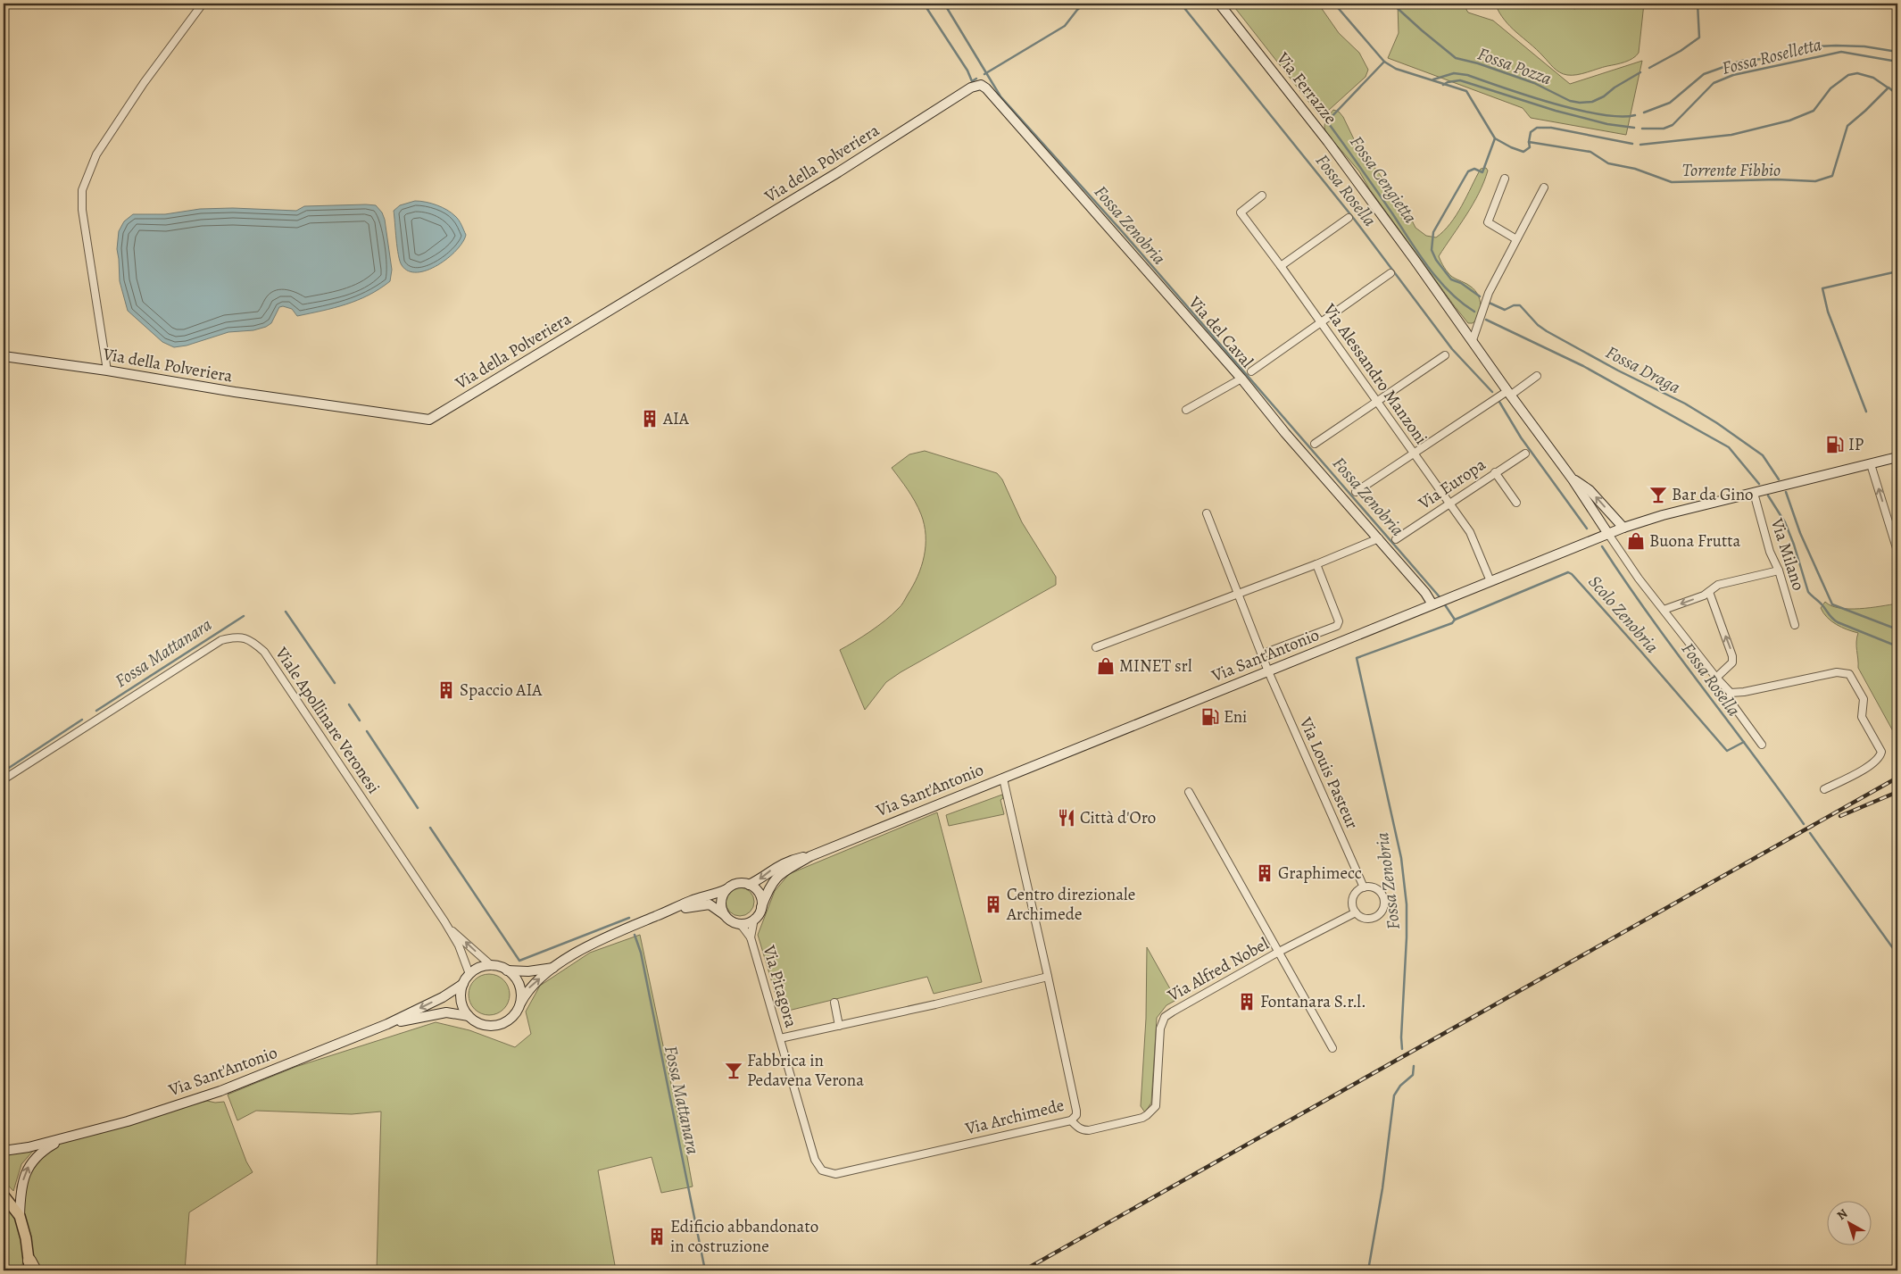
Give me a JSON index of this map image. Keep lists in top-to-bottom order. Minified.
{"streets":{"main road":["Via Ferrazze","Via della Polveriera","Via del Caval","Via Sant'Antonio"],"street":["Via Alessandro Manzoni","Via Europa","Via Milano","Viale Apollinare Veronesi","Via Louis Pasteur","Via Alfred Nobel","Via Pitagora","Via Archimede"]},"crossings":[["Via Ferrazze","Via Sant'Antonio"],["Via della Polveriera","Via del Caval"],["Via del Caval","Via Sant'Antonio"],["Via Alessandro Manzoni","Via Europa"],["Via Alessandro Manzoni","Via Sant'Antonio"],["Via Milano","Via Sant'Antonio"],["Via Sant'Antonio","Viale Apollinare Veronesi"],["Via Sant'Antonio","Via Louis Pasteur"],["Via Sant'Antonio","Via Pitagora"],["Via Sant'Antonio","Via Archimede"],["Via Louis Pasteur","Via Alfred Nobel"],["Via Alfred Nobel","Via Archimede"],["Via Pitagora","Via Archimede"]],"water":["Fossa Roselletta","Fossa Pozza","Torrente Fibbio","Fossa Cengietta","Fossa Rosella","Fossa Zenobria","Fossa Draga","Scolo Zenobria","Fossa Mattanara"],"places":{"building":["AIA","Spaccio AIA","Graphimecc","Centro direzionale Archimede","Fontanara S.r.l.","Edificio abbandonato in costruzione"],"fuel station":["IP","Eni"],"bar":["Bar da Gino","Fabbrica in Pedavena Verona"],"shop":["Buona Frutta","MINET srl"],"restaurant":["Città d'Oro"]},"north":"top left"}
